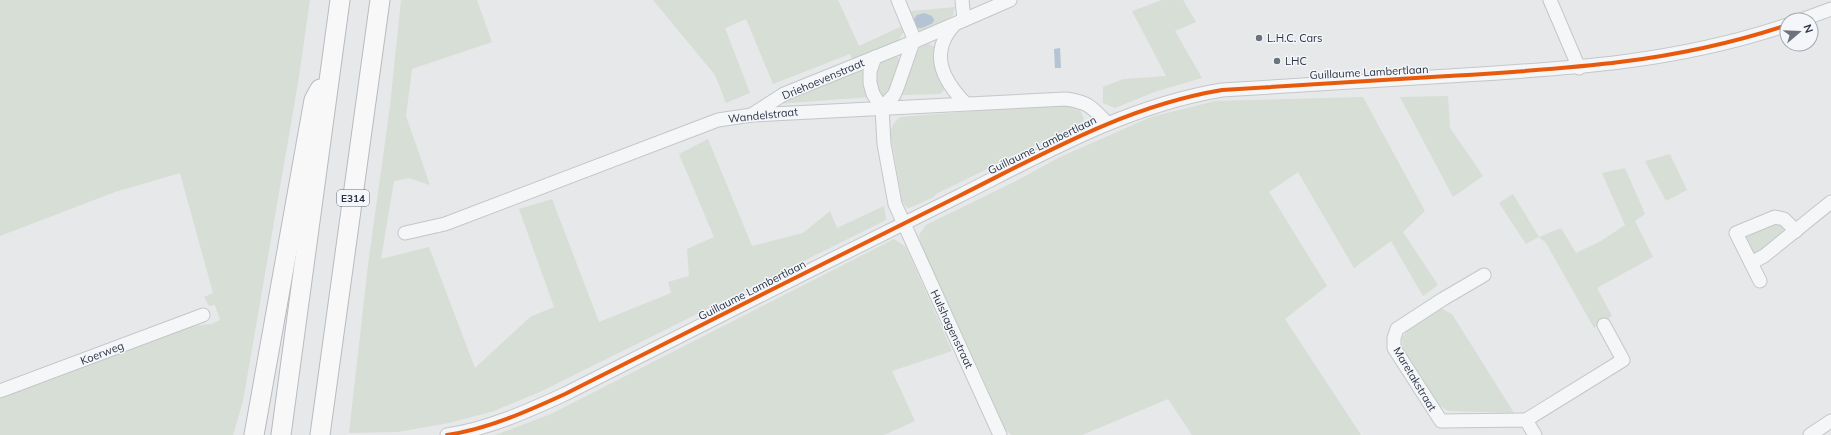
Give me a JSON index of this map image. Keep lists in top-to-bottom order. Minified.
{"streets":{"highway":["E314"],"street":["Guillaume Lambertlaan","Driehoevenstraat","Wandelstraat","Hulshagenstraat","Koerweg","Maretakstraat"]},"crossings":[["Guillaume Lambertlaan","Driehoevenstraat"],["Guillaume Lambertlaan","Wandelstraat"],["Guillaume Lambertlaan","Hulshagenstraat"],["Driehoevenstraat","Wandelstraat"],["Driehoevenstraat","Hulshagenstraat"]],"places":["L.H.C. Cars","LHC"],"north":"right"}
